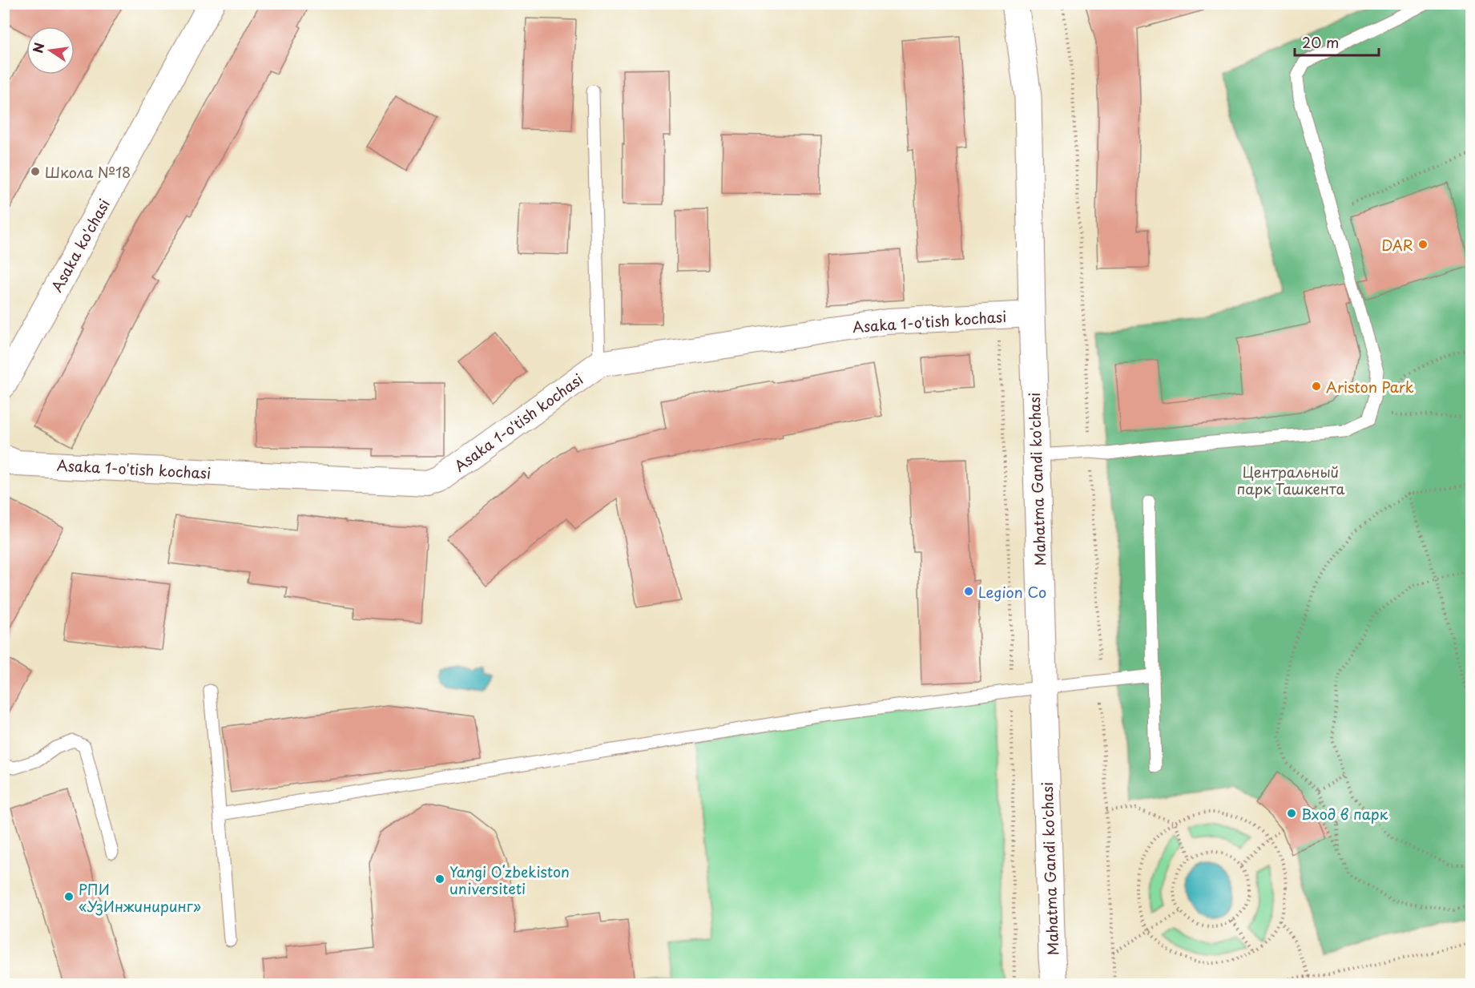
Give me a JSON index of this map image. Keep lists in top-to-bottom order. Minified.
{"streets":{"street":["Asaka ko'chasi","Asaka 1-o'tish kochasi","Mahatma Gandi ko'chasi"]},"crossings":[["Asaka 1-o'tish kochasi","Mahatma Gandi ko'chasi"]],"parks":["Центральный парк Ташкента"],"places":["Школа №18","DAR","Ariston Park","Legion Co","Вход в парк","Yangi Oʻzbekiston universiteti","РПИ «УзИнжиниринг»"],"scale_bar":"20 m","north":"left"}
